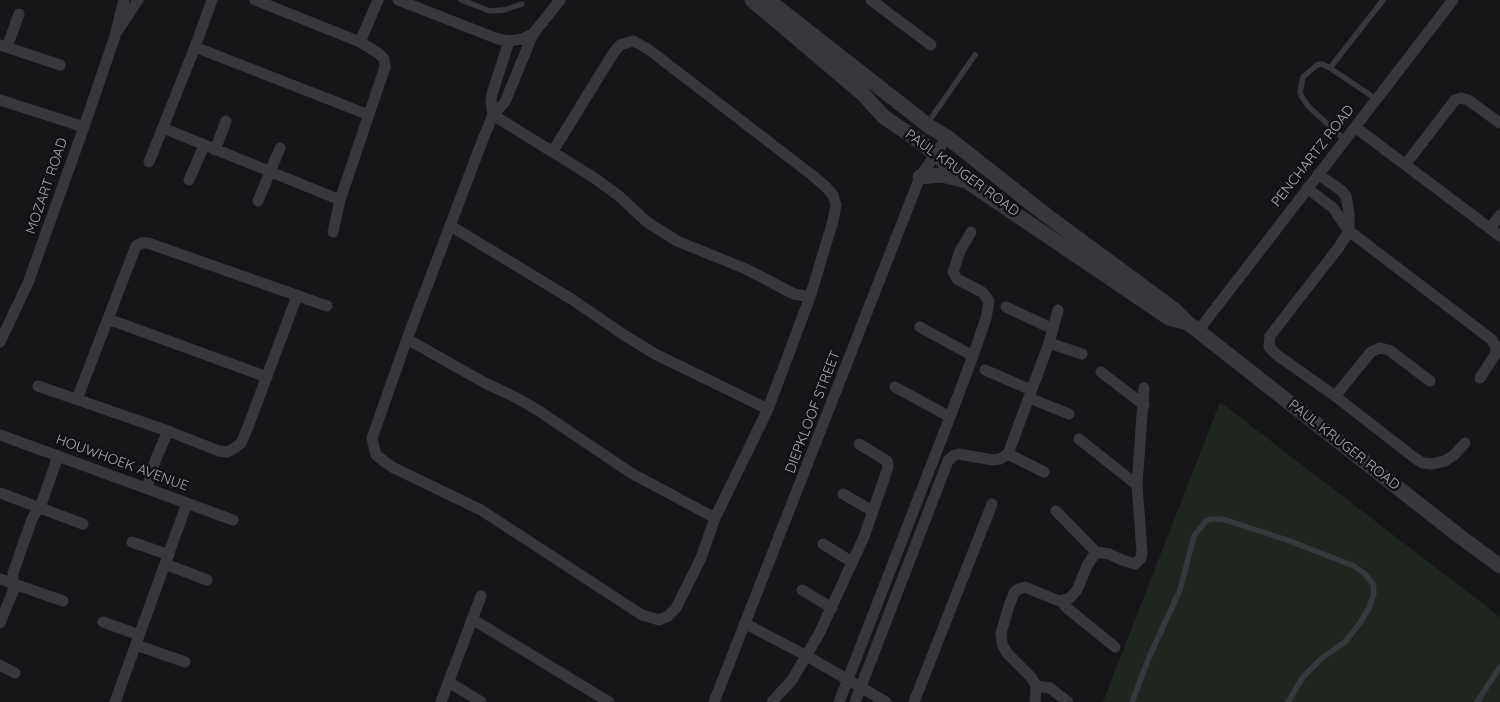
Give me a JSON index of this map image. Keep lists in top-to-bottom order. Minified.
{"streets":{"street":["PENCHARTZ ROAD","PAUL KRUGER ROAD","MOZART ROAD","DIEPKLOOF STREET","HOUWHOEK AVENUE"]},"crossings":[["PENCHARTZ ROAD","PAUL KRUGER ROAD"],["PAUL KRUGER ROAD","DIEPKLOOF STREET"]]}
